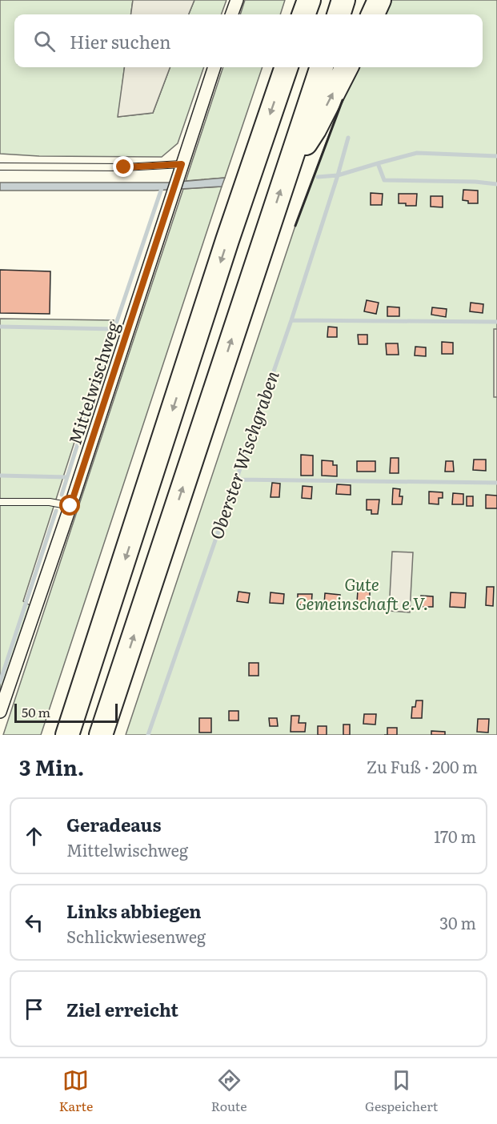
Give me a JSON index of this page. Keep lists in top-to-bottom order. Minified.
{"streets":{"street":["Mittelwischweg"]},"water":["Oberster Wischgraben"],"parks":["Gute Gemeinschaft e.V."],"scale_bar":"50 m","page":{"search":"Hier suchen","scale":"50 m","heading":["3 Min.","Zu Fuß · 200 m"],"list":[["Geradeaus","Mittelwischweg","170 m"],["Links abbiegen","Schlickwiesenweg","30 m"],"Ziel erreicht"],"nav":["Karte","Route","Gespeichert"]}}
